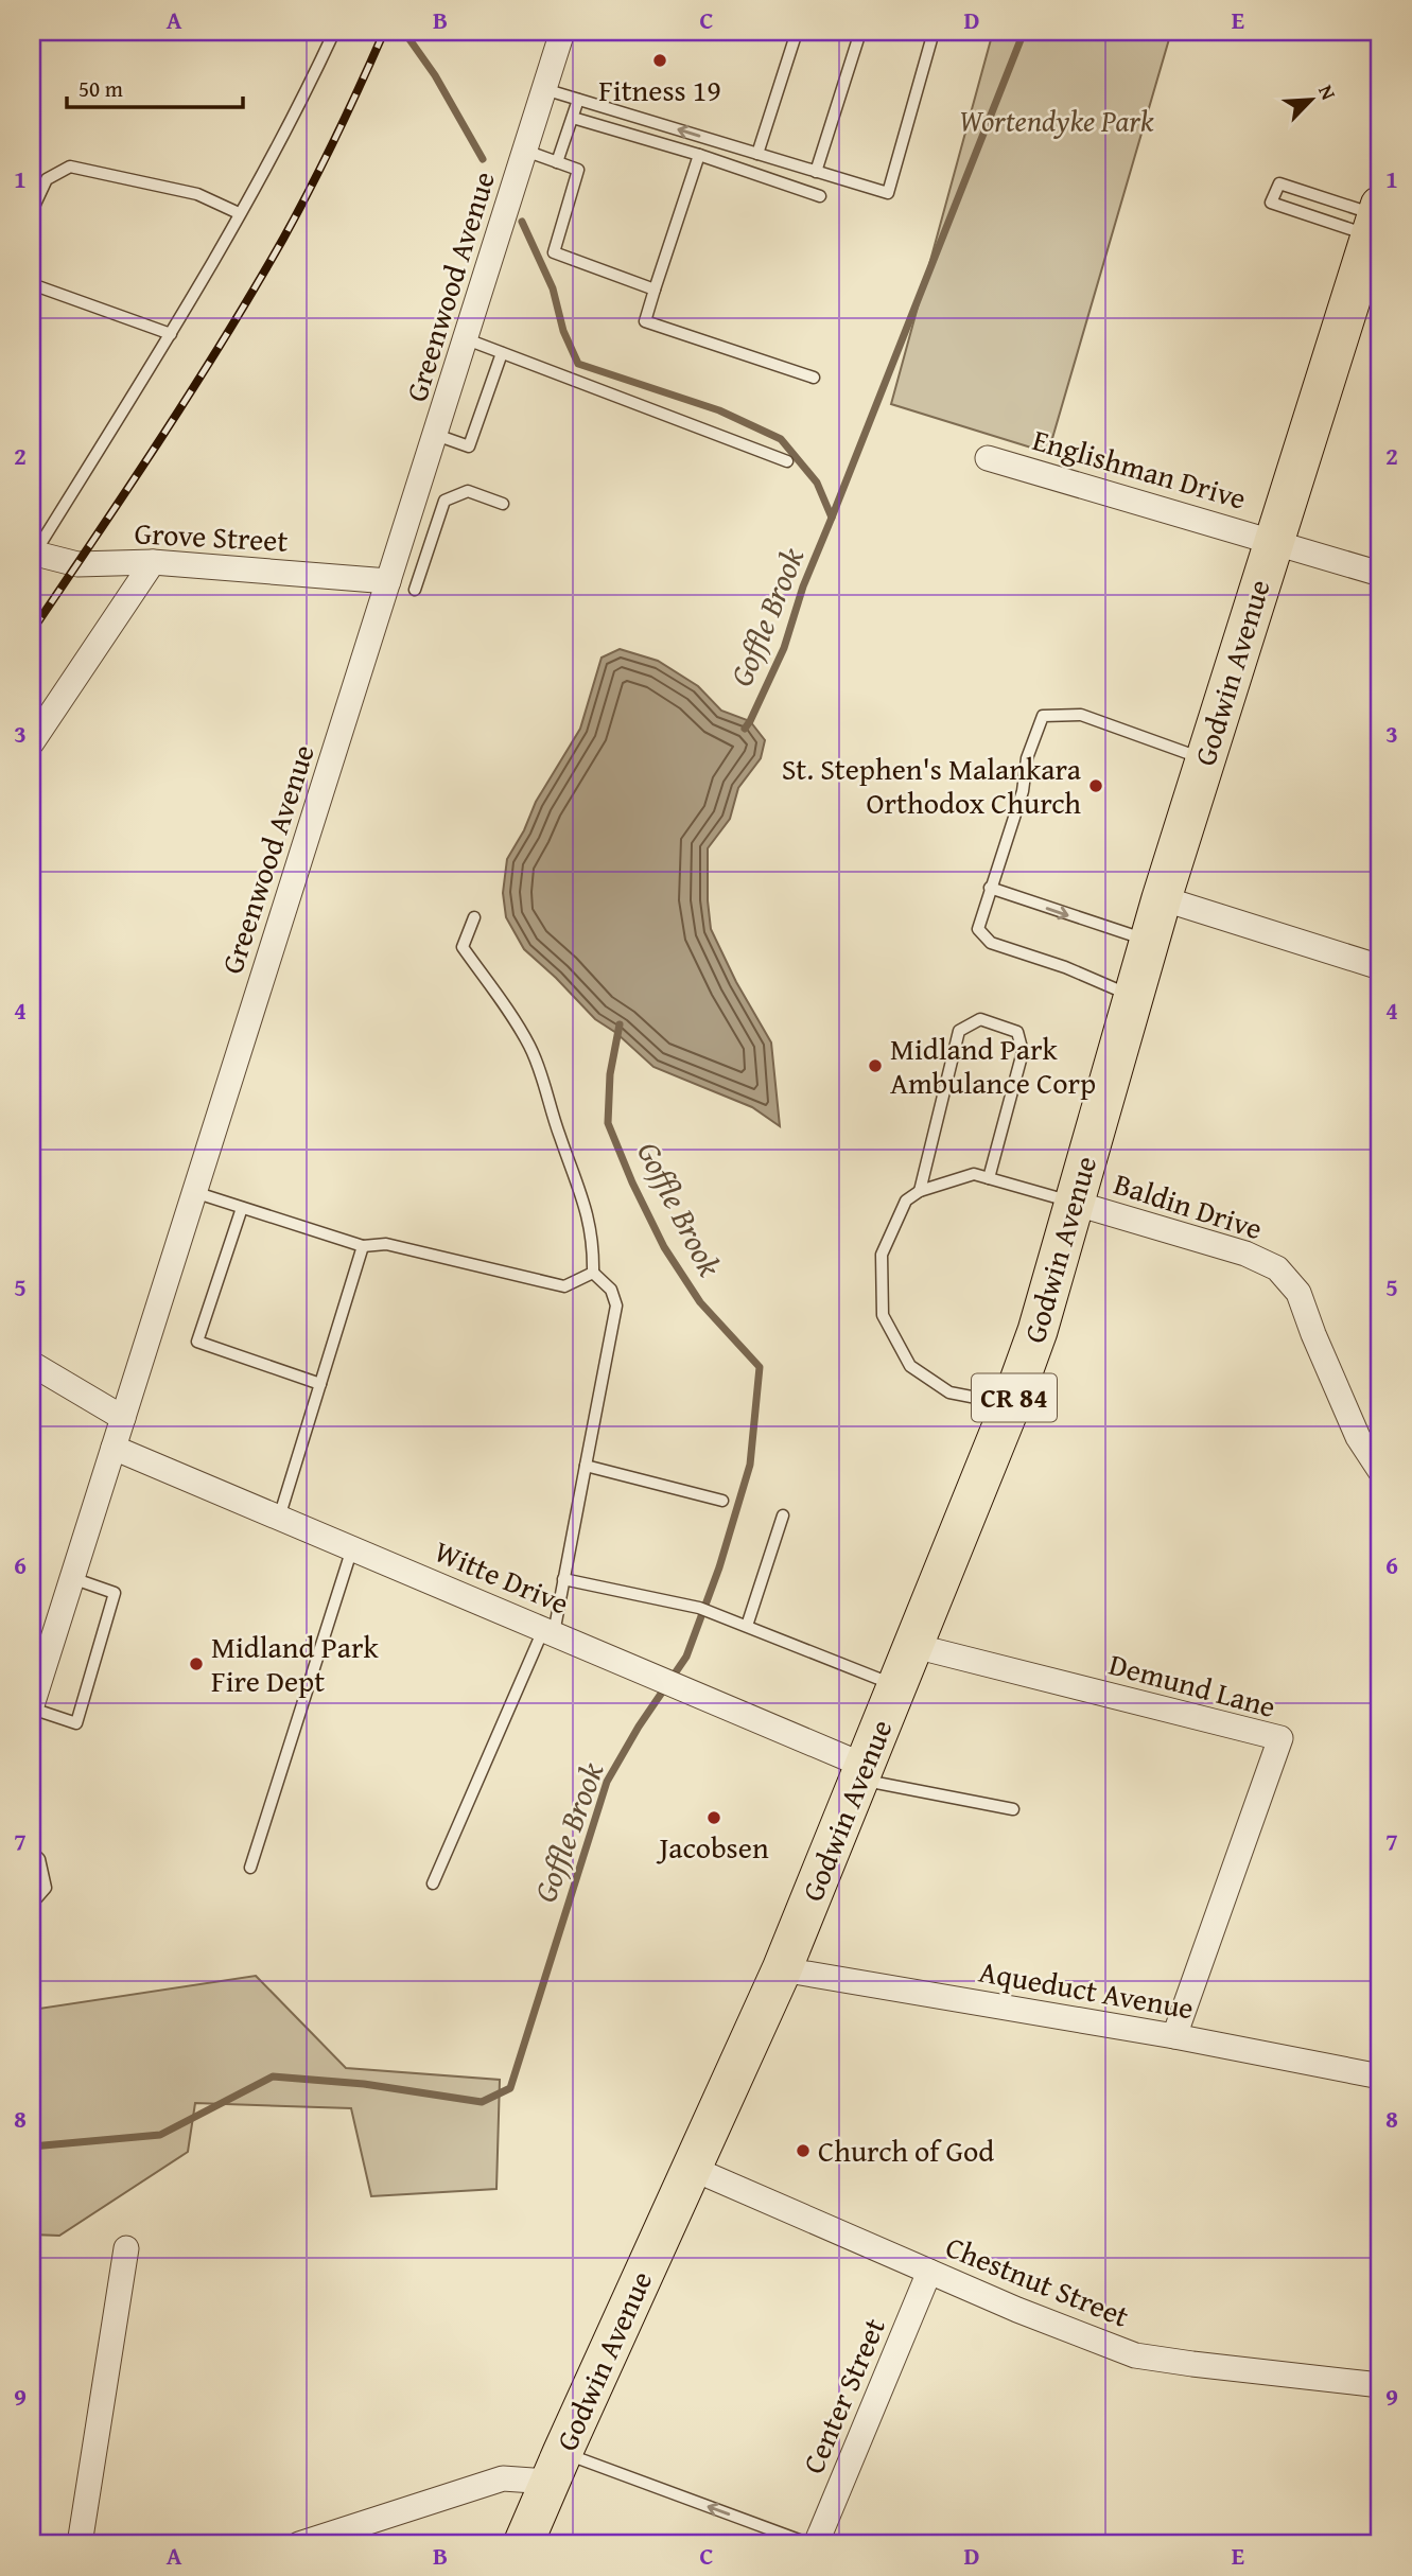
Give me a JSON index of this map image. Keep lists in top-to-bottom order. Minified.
{"streets":{"main road":["Godwin Avenue","CR 84"],"street":["Greenwood Avenue","Englishman Drive","Grove Street","Baldin Drive","Witte Drive","Demund Lane","Aqueduct Avenue","Chestnut Street","Center Street"]},"crossings":[["Greenwood Avenue","Grove Street"],["Greenwood Avenue","Witte Drive"],["Englishman Drive","Godwin Avenue"],["Godwin Avenue","Baldin Drive"],["Godwin Avenue","Witte Drive"],["Godwin Avenue","Demund Lane"],["Godwin Avenue","Aqueduct Avenue"],["Godwin Avenue","Chestnut Street"],["Demund Lane","Aqueduct Avenue"],["Chestnut Street","Center Street"]],"water":["Goffle Brook"],"parks":["Wortendyke Park"],"places":["Fitness 19","St. Stephen's Malankara Orthodox Church","Midland Park Ambulance Corp","Midland Park Fire Dept","Jacobsen","Church of God"],"scale_bar":"50 m","north":"top right","grid":{"columns":["A","B","C","D","E"],"rows":["1","2","3","4","5","6","7","8","9"]}}
